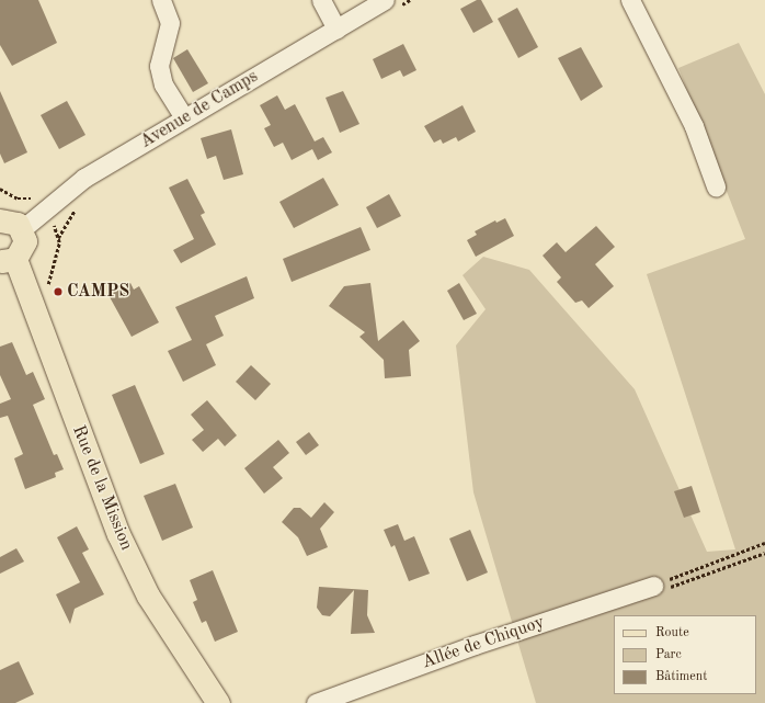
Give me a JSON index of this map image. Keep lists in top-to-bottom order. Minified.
{"streets":{"main road":["Rue de la Mission"],"street":["Avenue de Camps","Allée de Chiquoy"]},"places":["CAMPS"],"legend":["Route","Parc","Bâtiment"]}
